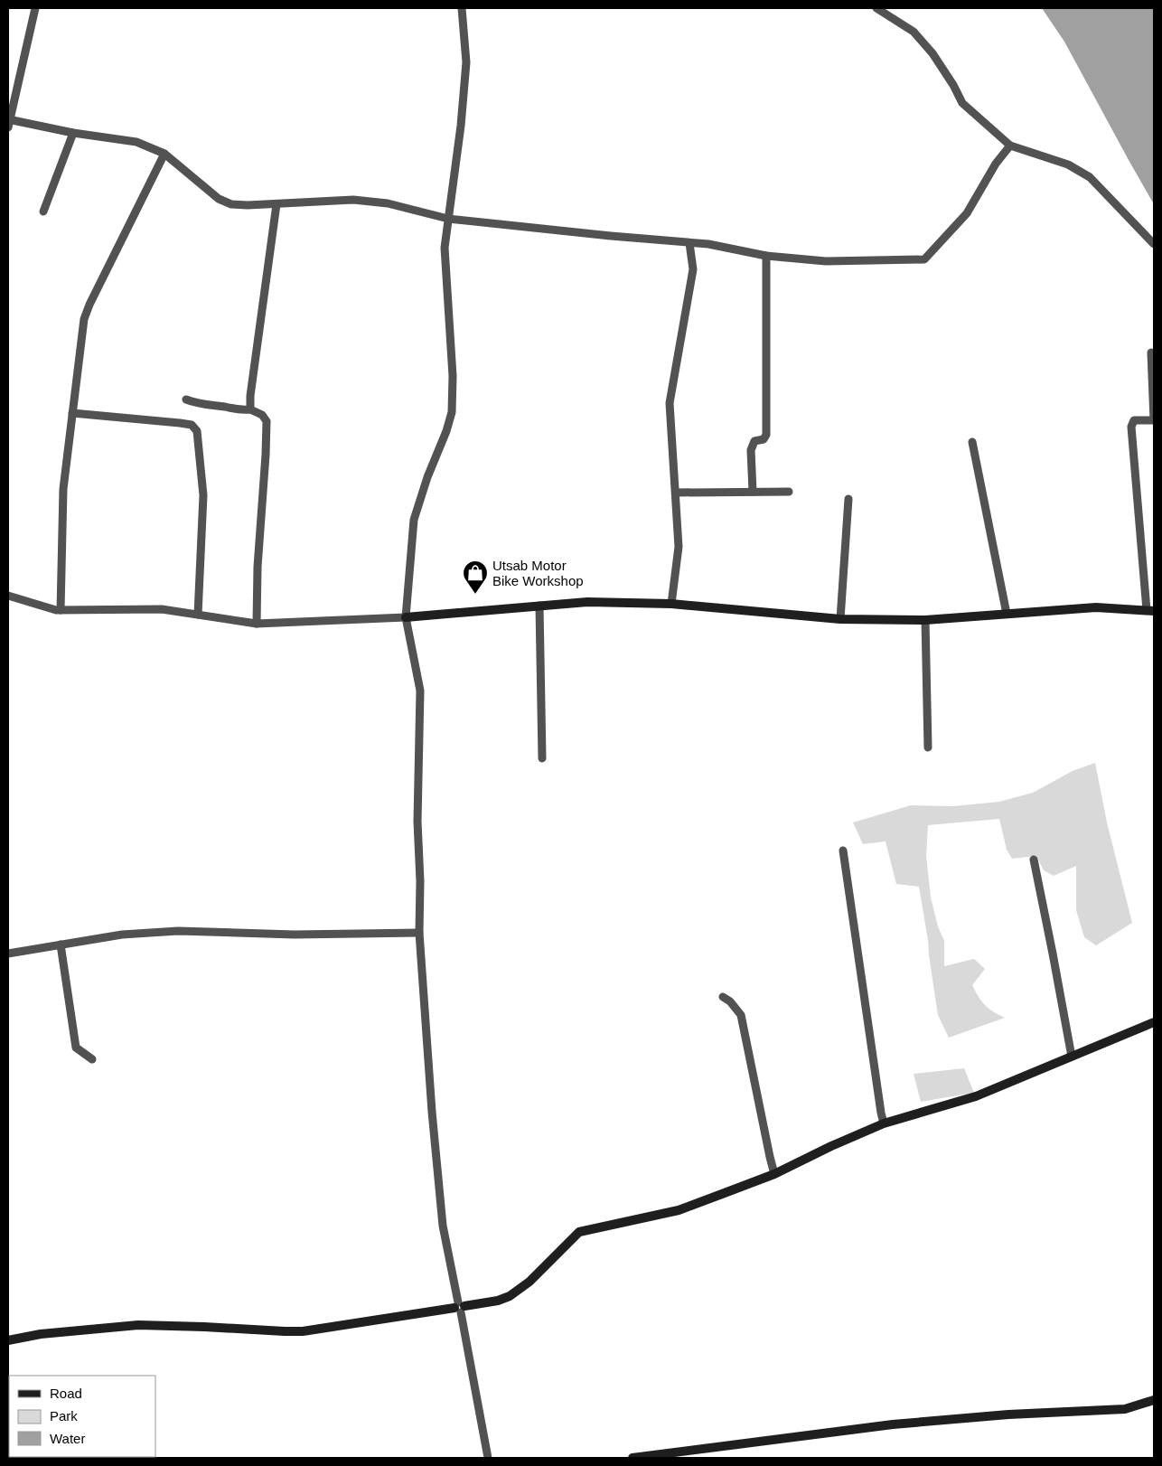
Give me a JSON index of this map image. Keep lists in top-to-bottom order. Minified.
{"places":{"shop":["Utsab Motor Bike Workshop"]},"legend":["Road","Park","Water"]}
